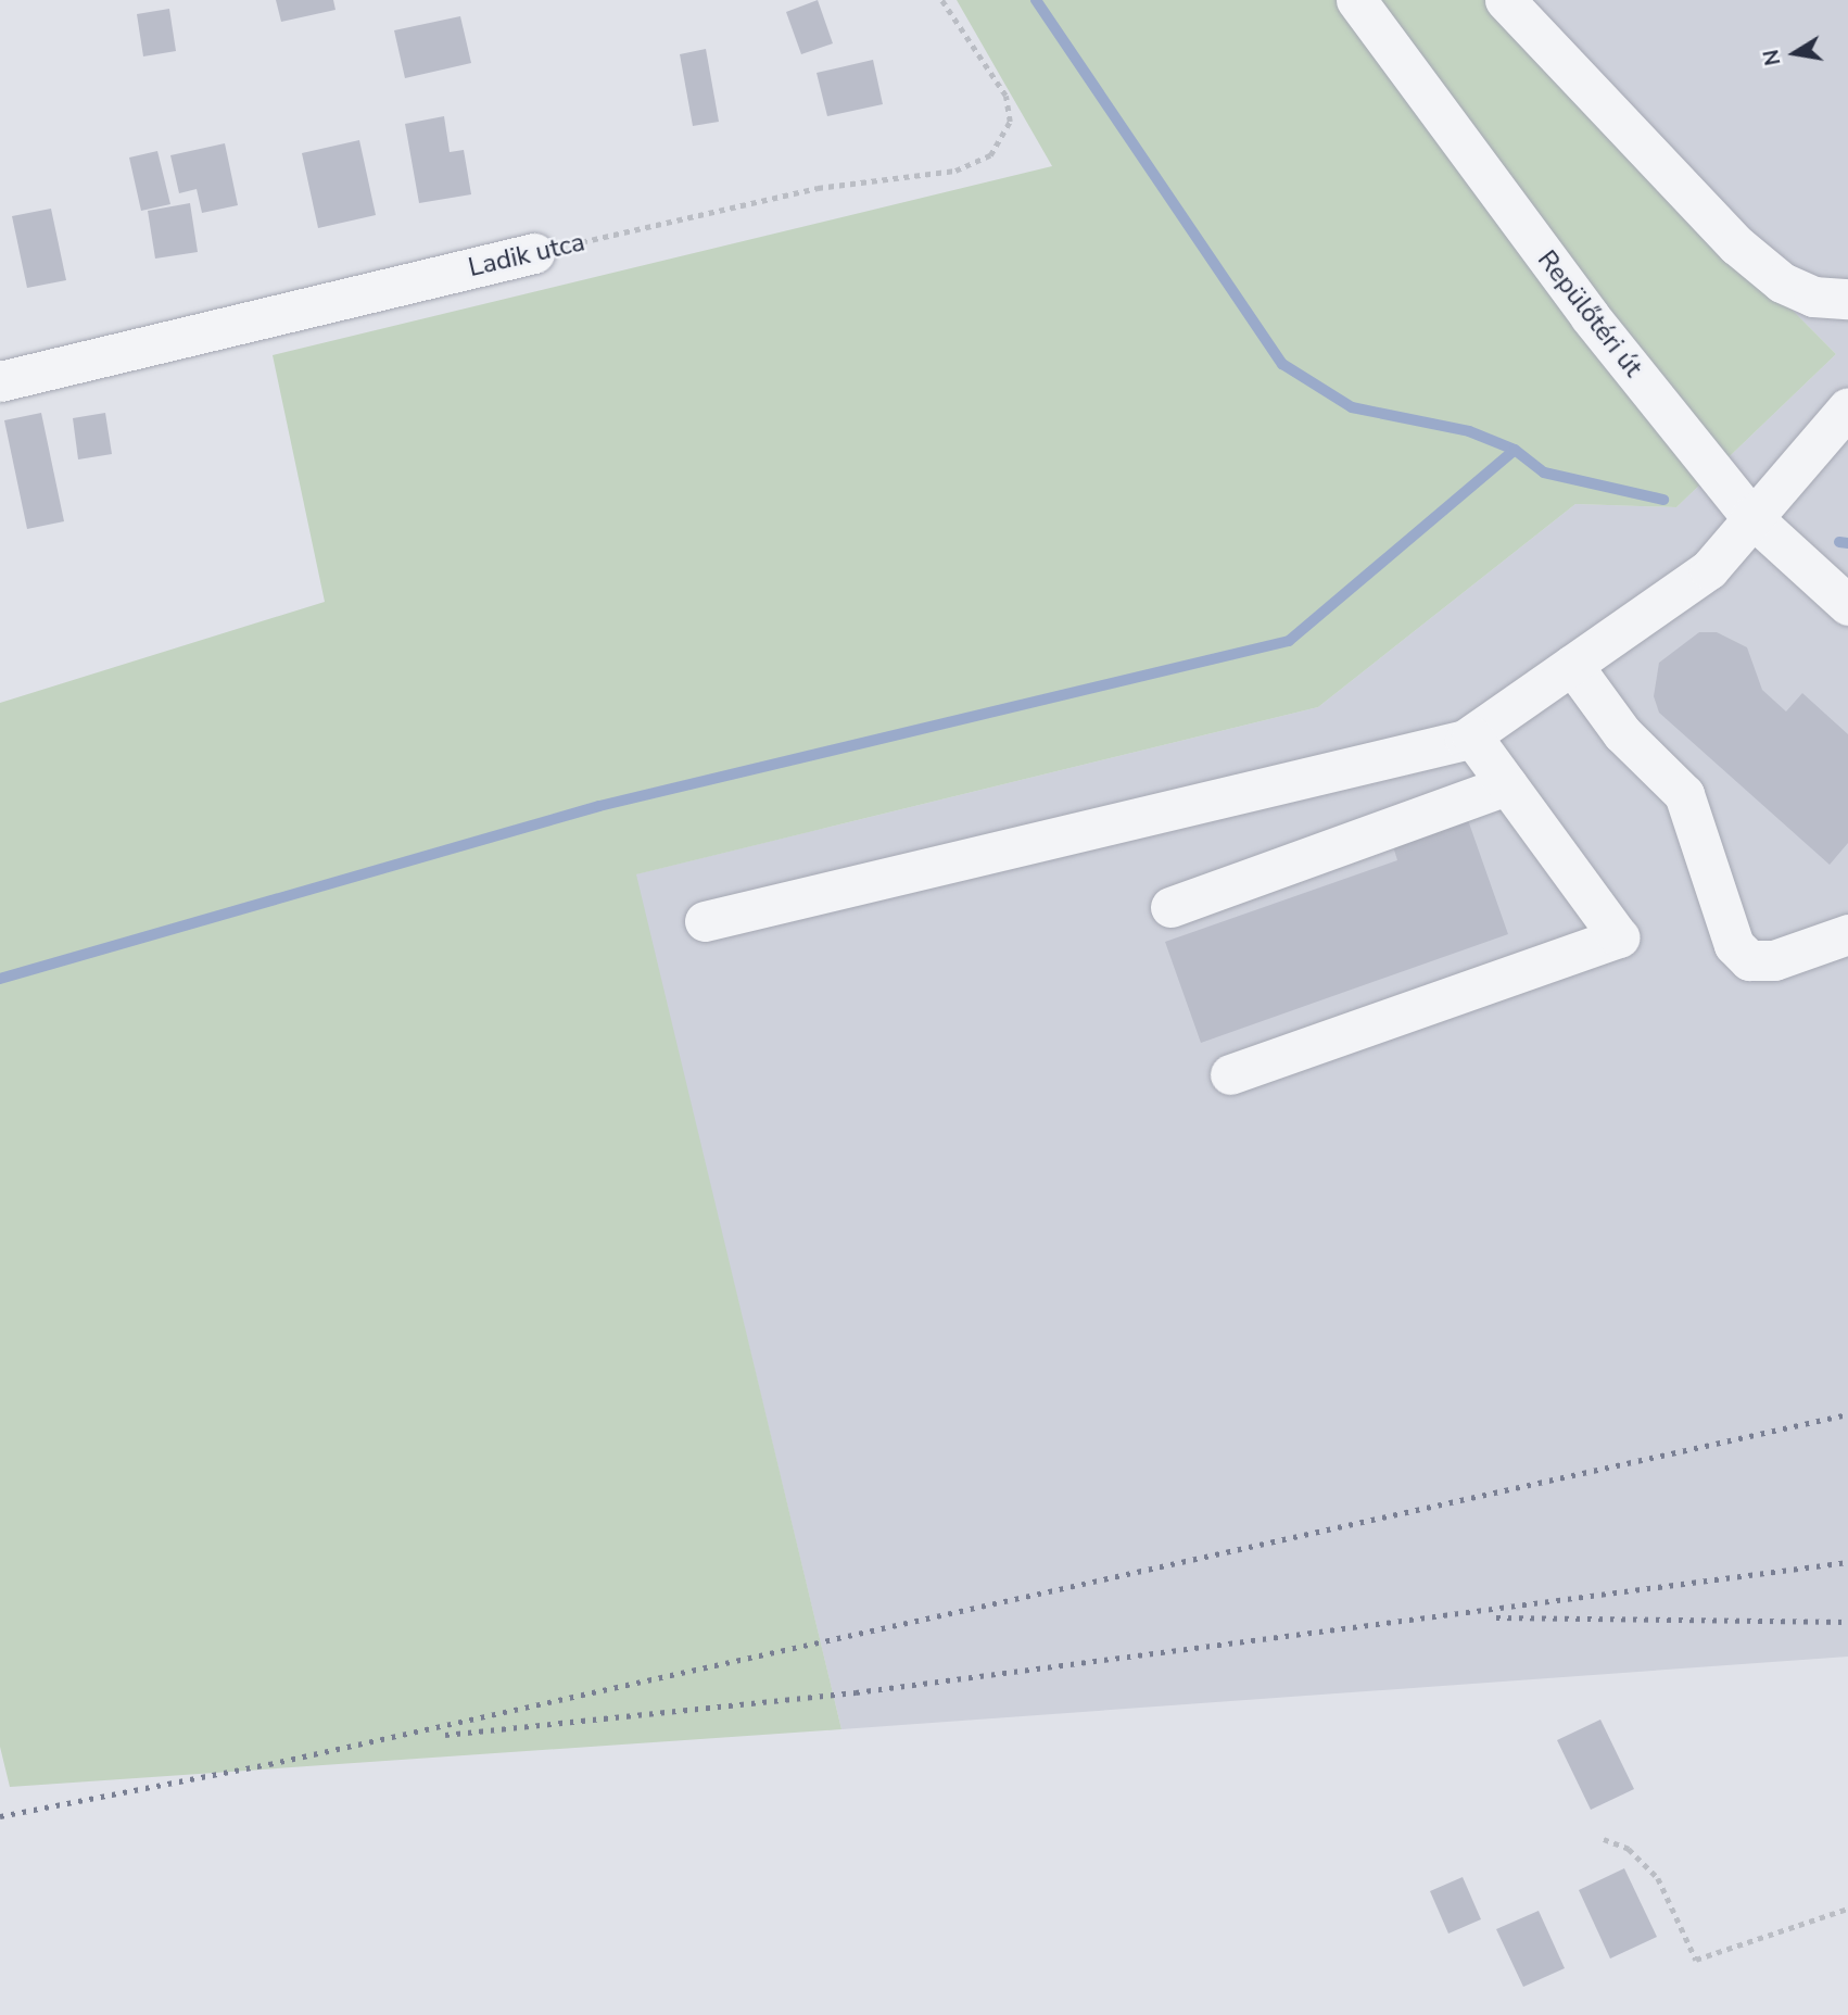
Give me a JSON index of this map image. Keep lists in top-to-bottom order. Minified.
{"streets":{"street":["Ladik utca","Repülőtéri út"]},"north":"left"}
